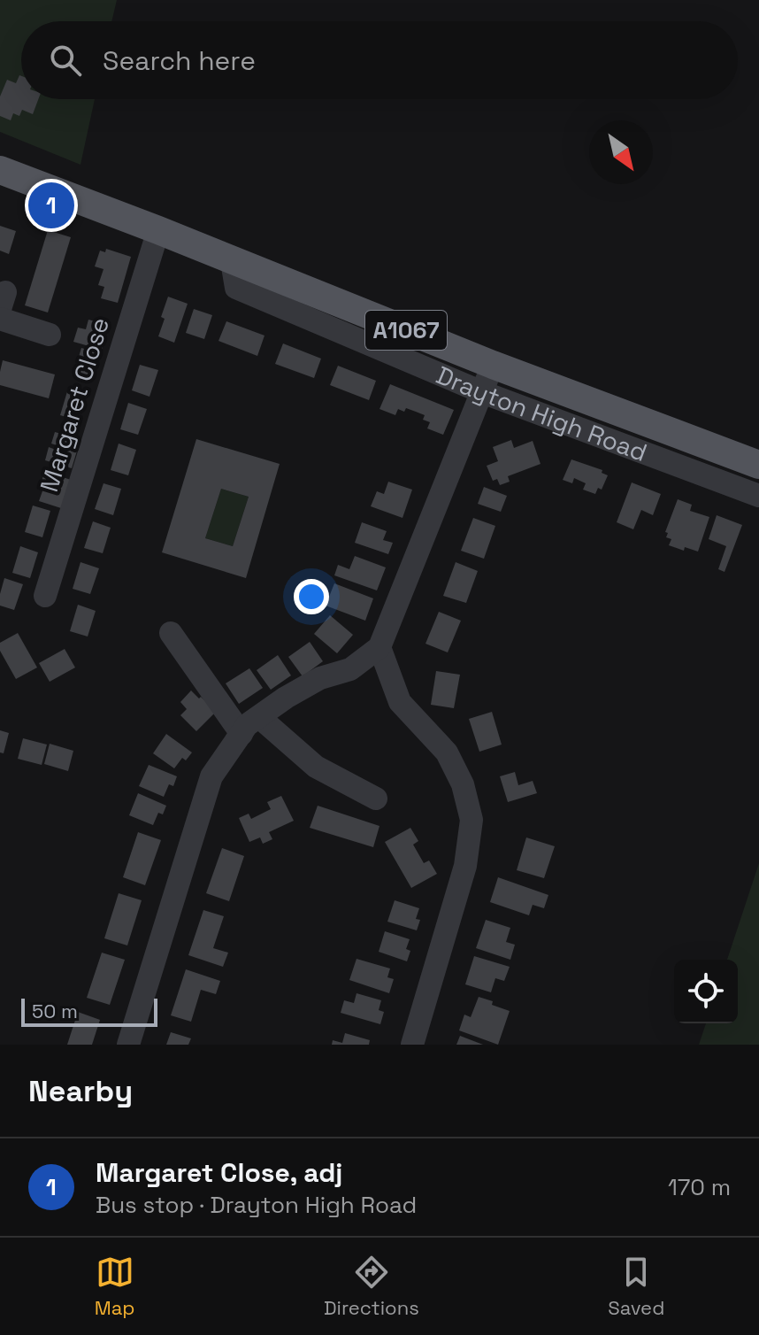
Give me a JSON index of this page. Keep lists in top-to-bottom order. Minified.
{"streets":{"main road":["A1067","Drayton High Road"],"street":["Margaret Close"]},"crossings":[["Margaret Close","Drayton High Road"]],"scale_bar":"50 m","north":"bottom right","page":{"search":"Search here","pins":"1","scale":"50 m","heading":"Nearby","list":[{"mark":"1","name":"Margaret Close, adj","note":"Bus stop · Drayton High Road","value":"170 m"}],"nav":["Map","Directions","Saved"]}}
